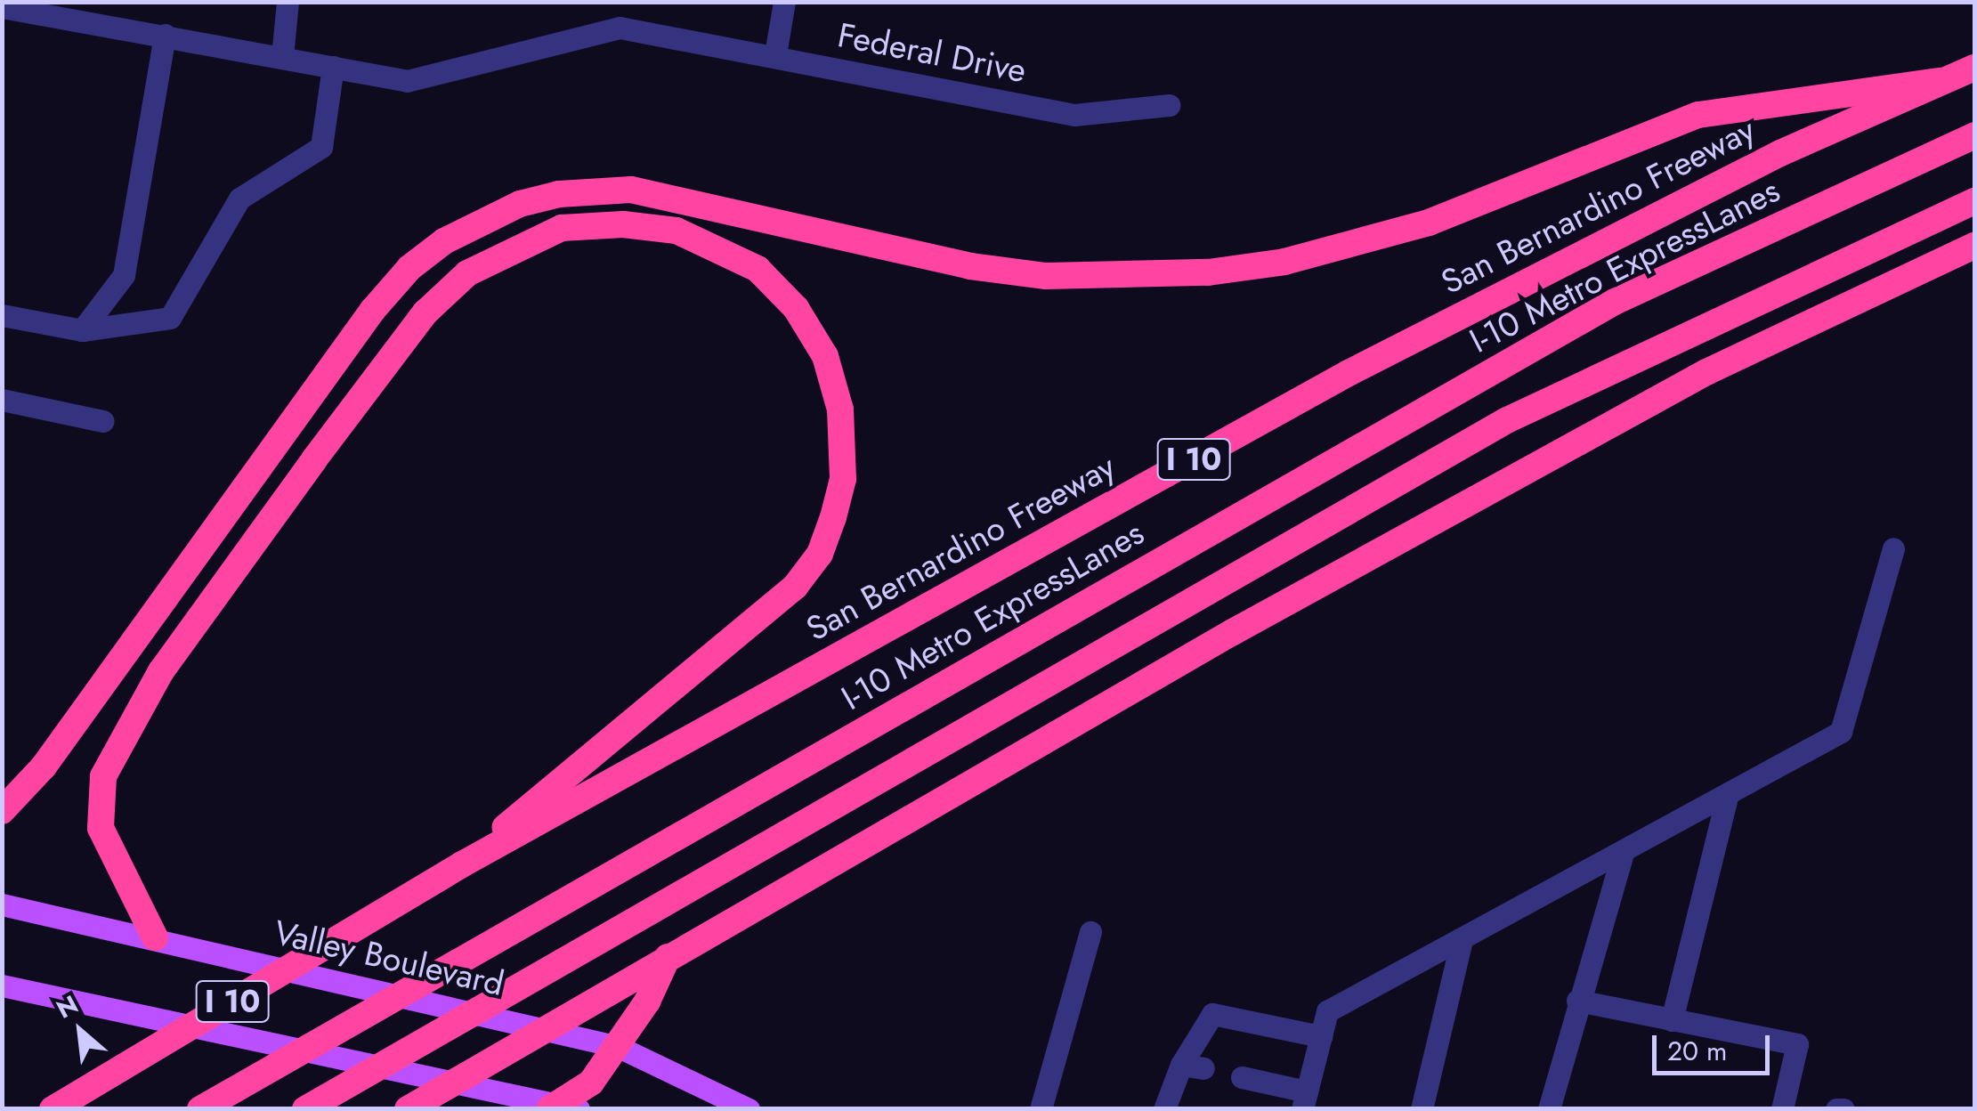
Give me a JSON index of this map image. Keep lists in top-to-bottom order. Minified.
{"streets":{"highway":["San Bernardino Freeway","I-10 Metro ExpressLanes","I 10"],"main road":["Valley Boulevard"],"street":["Federal Drive"]},"scale_bar":"20 m","north":"top left"}
